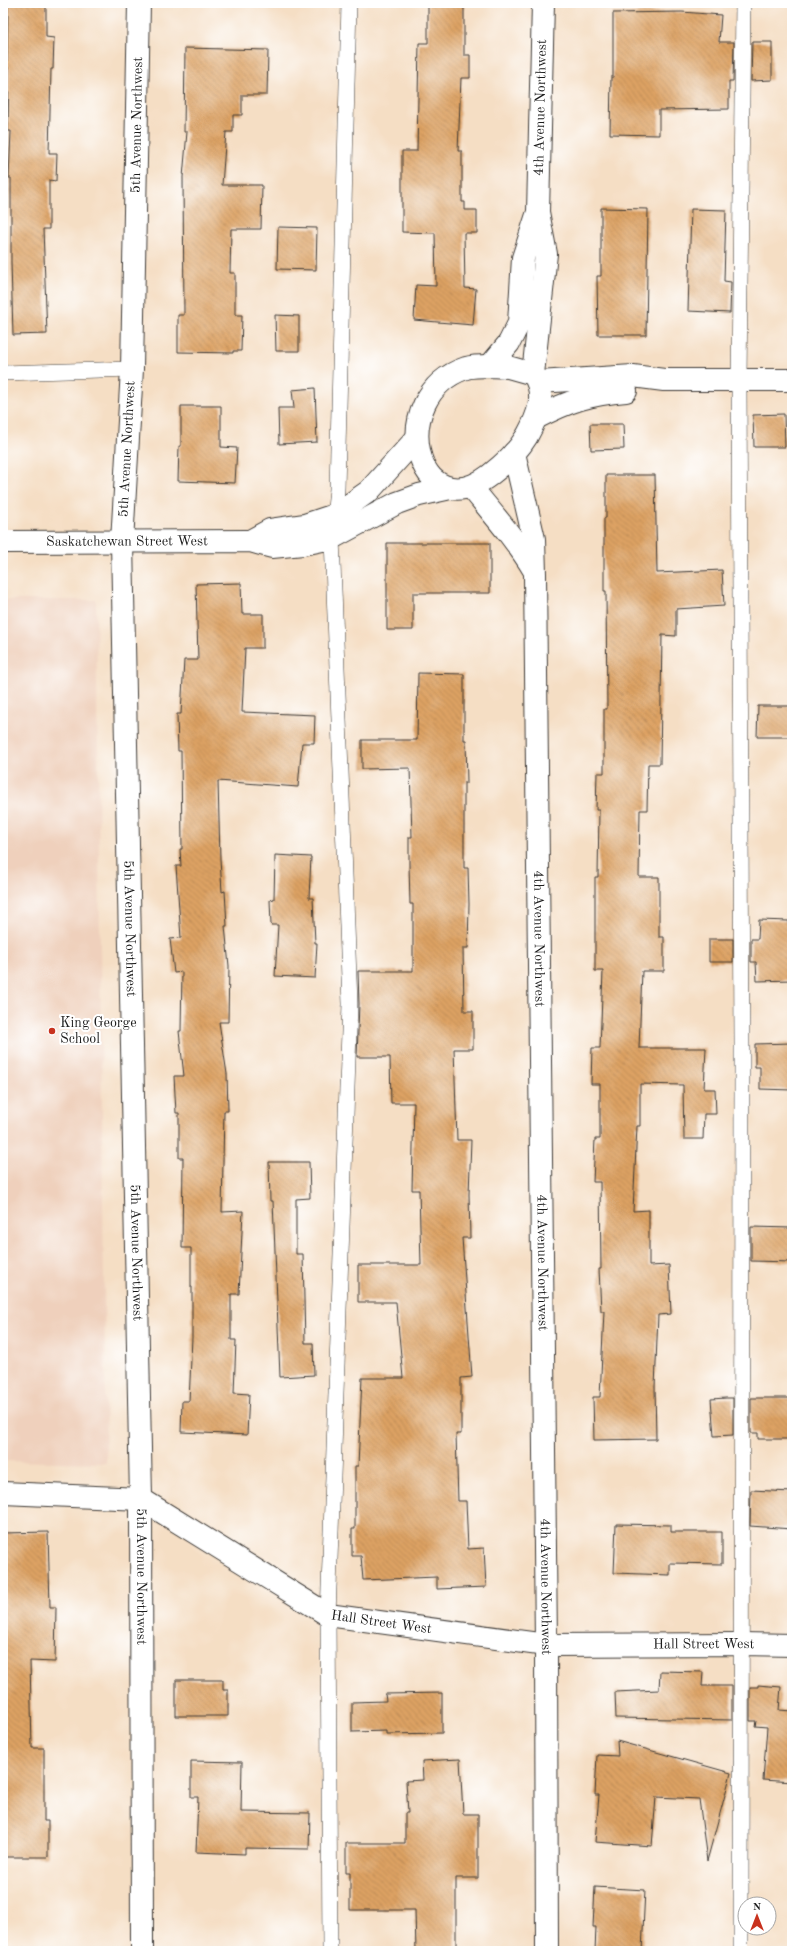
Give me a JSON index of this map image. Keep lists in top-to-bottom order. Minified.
{"streets":{"street":["4th Avenue Northwest","5th Avenue Northwest","Saskatchewan Street West","Hall Street West"]},"crossings":[["4th Avenue Northwest","Saskatchewan Street West"],["4th Avenue Northwest","Hall Street West"],["5th Avenue Northwest","Saskatchewan Street West"],["5th Avenue Northwest","Hall Street West"]],"places":["King George School"],"north":"top"}
